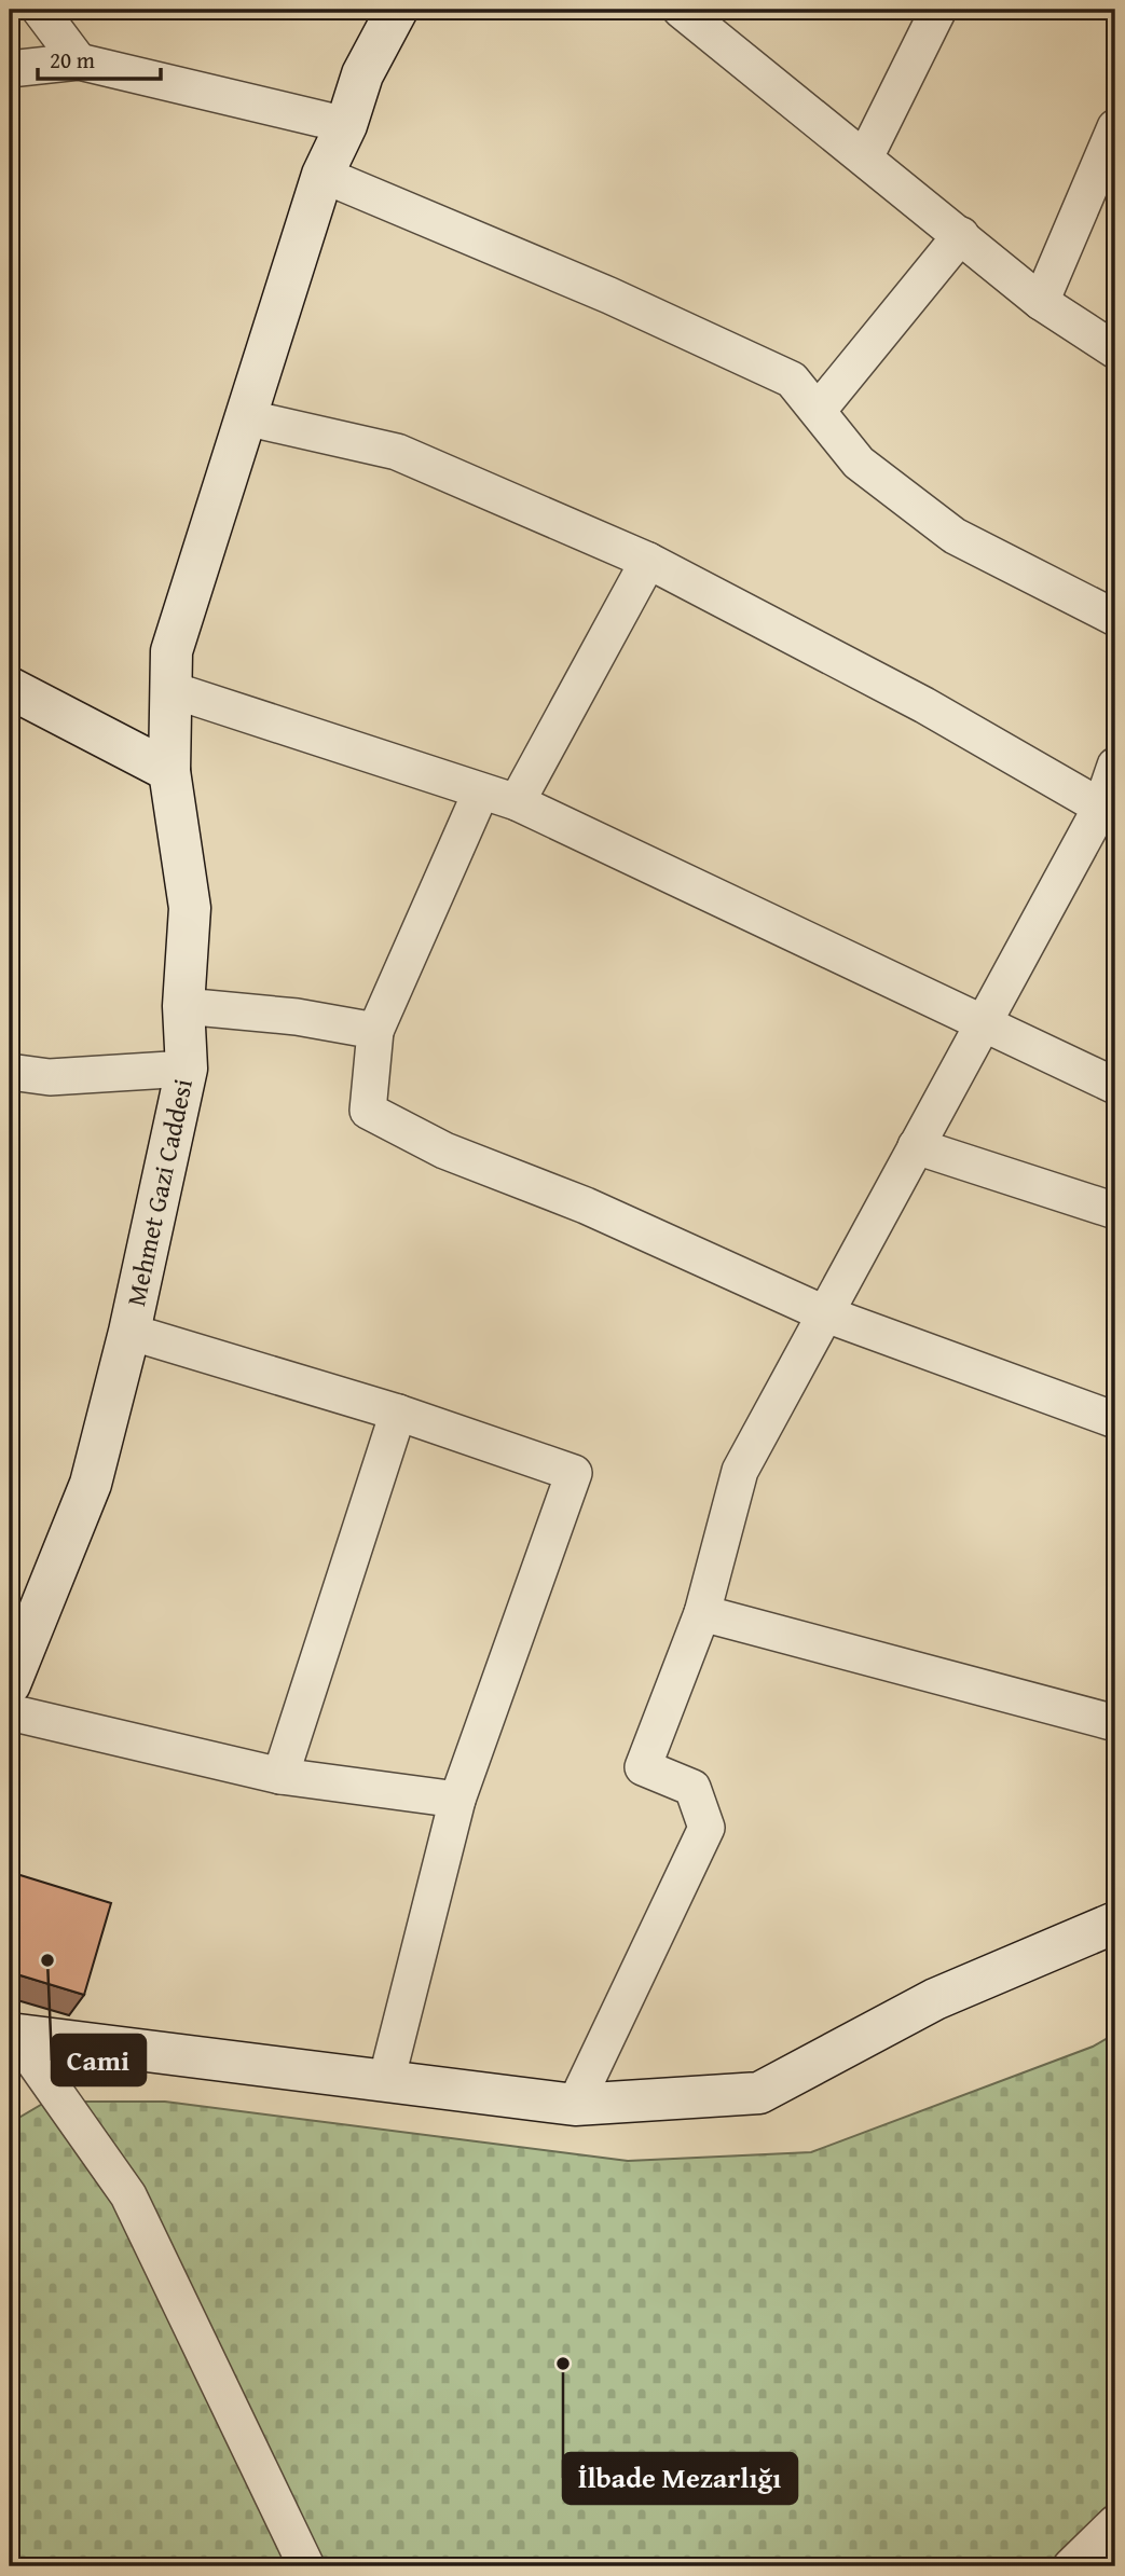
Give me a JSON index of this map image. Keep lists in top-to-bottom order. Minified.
{"streets":{"street":["Mehmet Gazi Caddesi"]},"places":["Cami","İlbade Mezarlığı"],"scale_bar":"20 m"}
